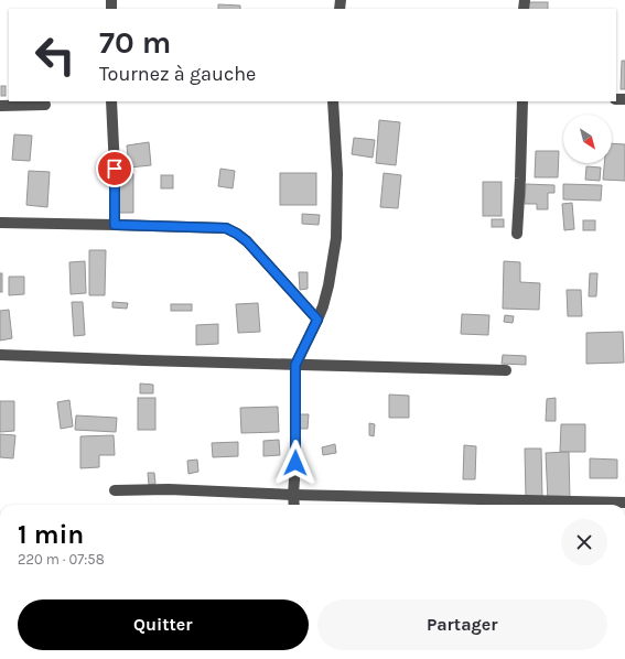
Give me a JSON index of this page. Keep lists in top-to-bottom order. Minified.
{"north":"bottom right","page":{"turn":["70 m","Tournez à gauche"],"heading":["1 min","220 m · 07:58"],"buttons":["Quitter","Partager"]}}
